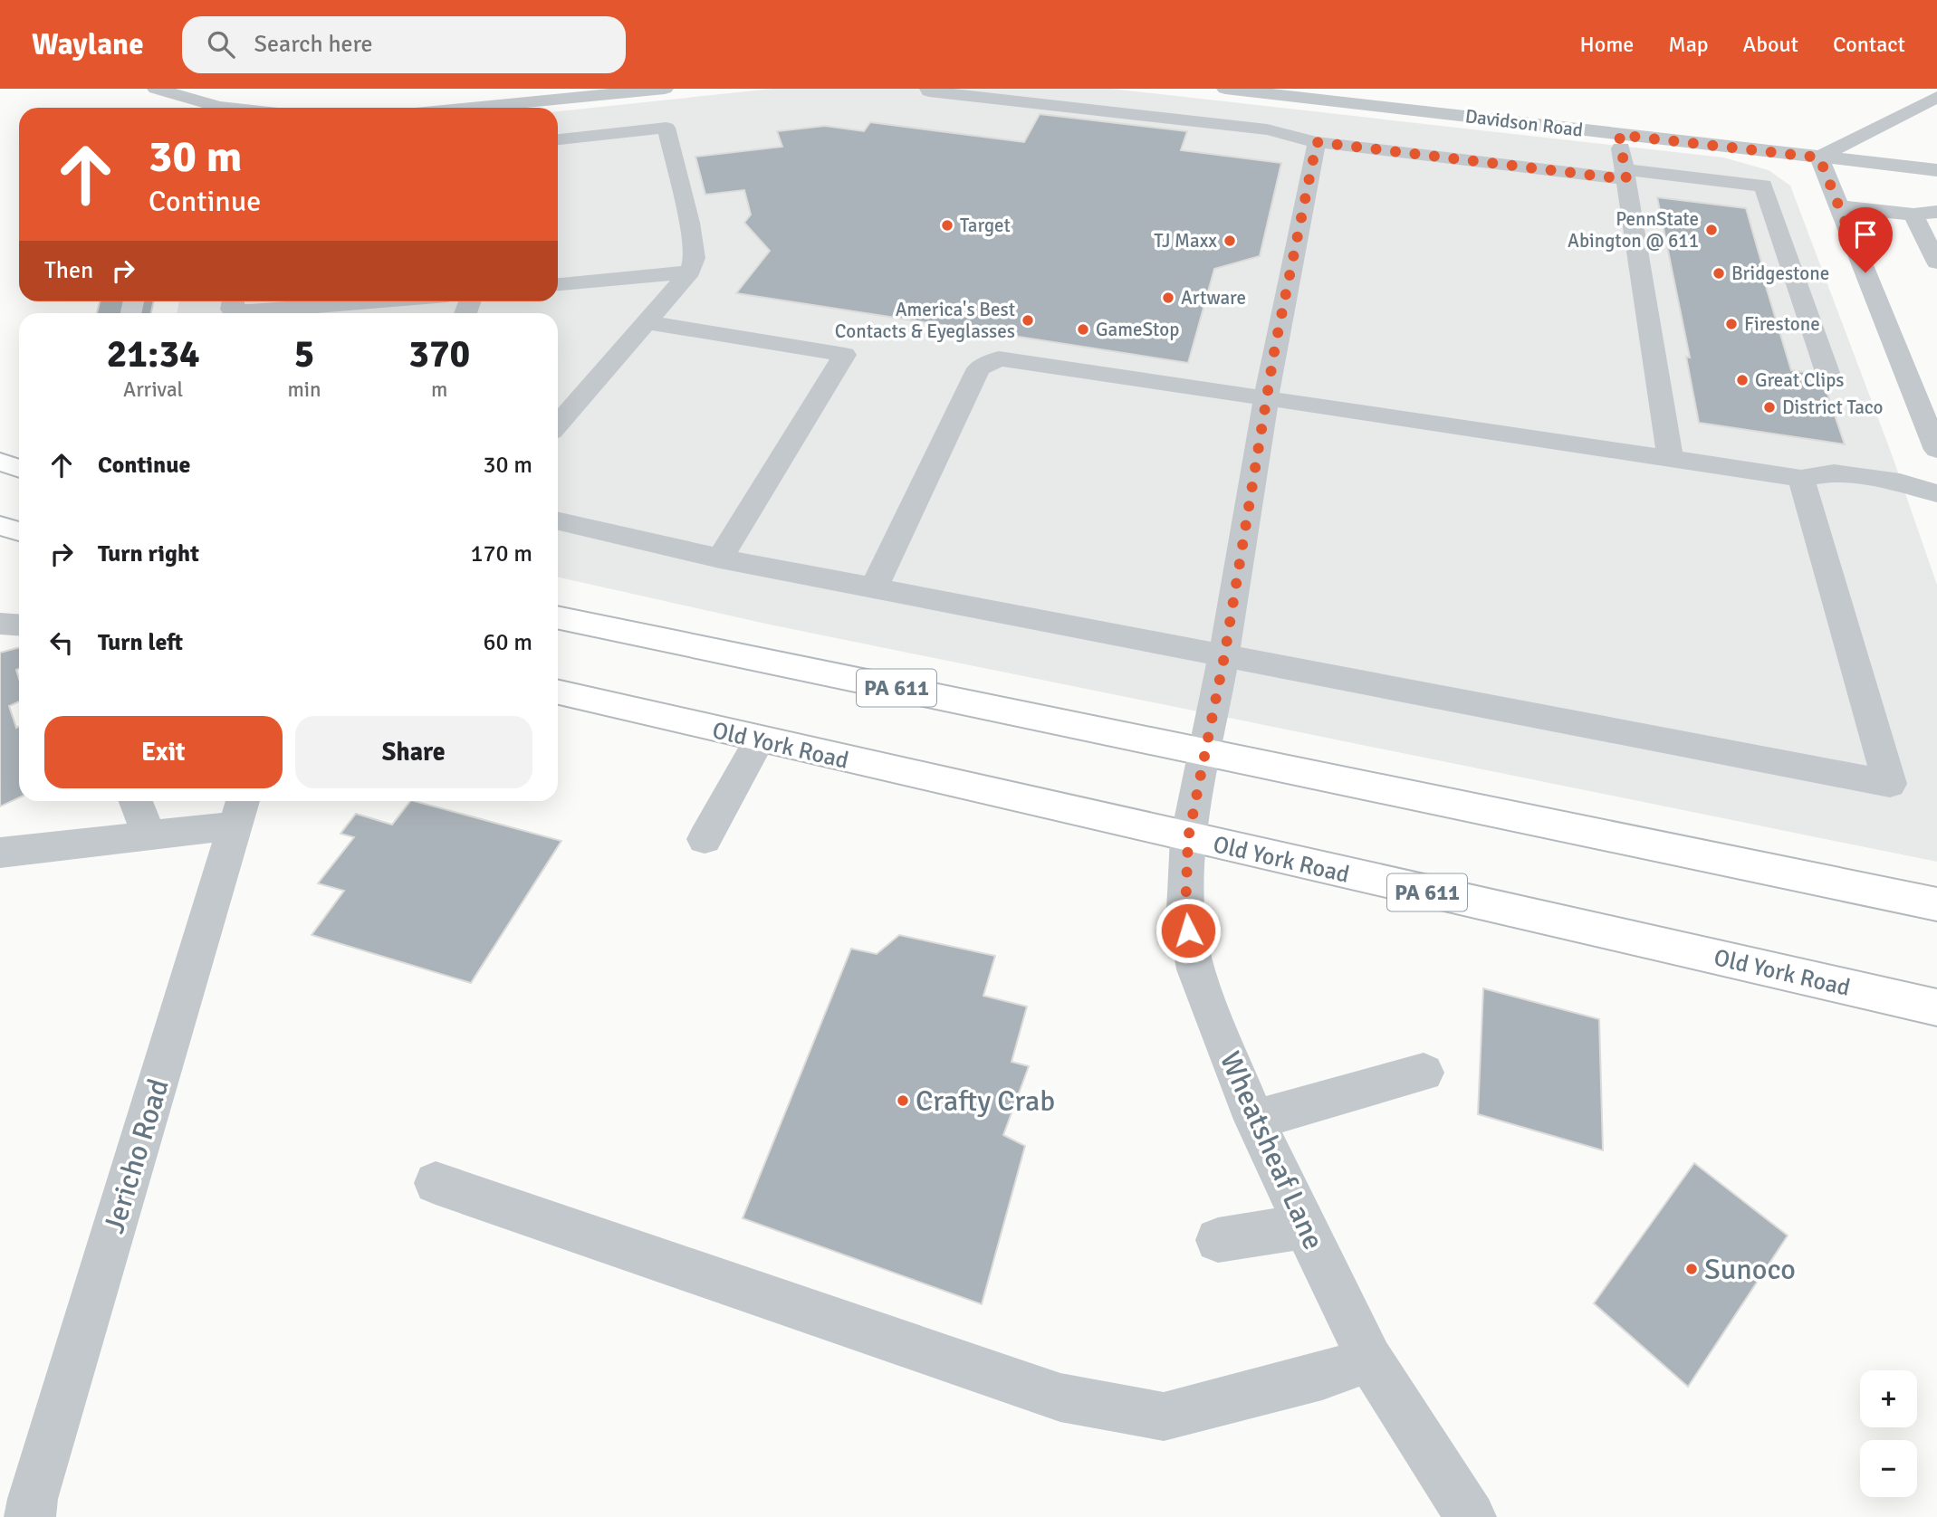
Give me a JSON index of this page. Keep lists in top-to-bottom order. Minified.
{"streets":{"highway":["PA 611","Old York Road"],"street":["Davidson Road","Wheatsheaf Lane","Jericho Road"]},"crossings":[["PA 611","Wheatsheaf Lane"],["Old York Road","Wheatsheaf Lane"]],"places":["Target","PennState Abington @ 611","TJ Maxx","Bridgestone","Artware","America's Best Contacts & Eyeglasses","Firestone","GameStop","Great Clips","District Taco","Crafty Crab","Sunoco"],"page":{"header":"Waylane","search":"Search here","nav":["Home","Map","About","Contact"],"turn":["30 m","Continue"],"then":"Then","eta":["21:34","Arrival","5","min","370","m"],"list":[{"name":"Continue","value":"30 m"},{"name":"Turn right","value":"170 m"},{"name":"Turn left","value":"60 m"}],"buttons":["Exit","Share"],"map_buttons":["+","−"]}}
